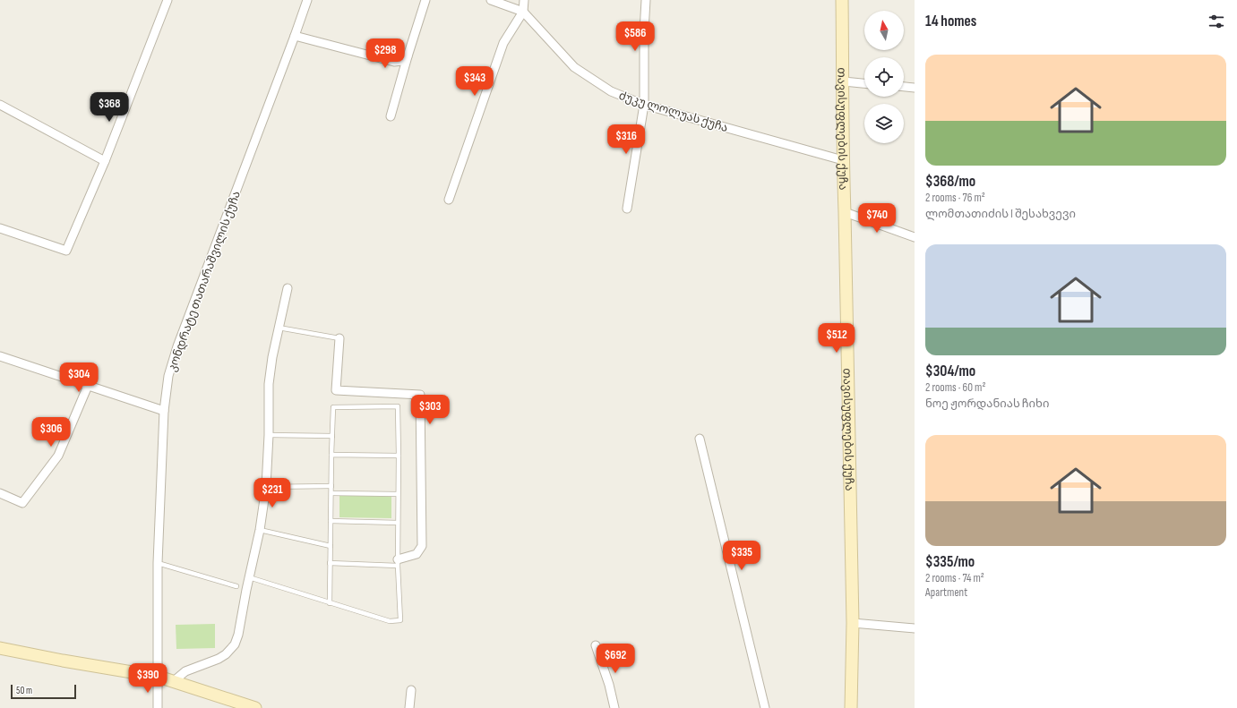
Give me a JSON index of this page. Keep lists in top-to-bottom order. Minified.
{"streets":{"main road":["თავისუფლების ქუჩა"],"street":["ძუკუ ლოლუას ქუჩა","კონდრატე თათარაშვილის ქუჩა"]},"crossings":[["ძუკუ ლოლუას ქუჩა","თავისუფლების ქუჩა"]],"scale_bar":"50 m","north":"top","page":{"heading":"14 homes","price":["$586","$298","$343","$368","$316","$740","$512","$304","$303","$306","$231","$335","$692","$390"],"list":[{"name":"$368/mo","note":"2 rooms · 76 m² · ლომთათიძის I შესახვევი"},{"name":"$304/mo","note":"2 rooms · 60 m² · ნოე ჟორდანიას ჩიხი"},{"name":"$335/mo","note":"2 rooms · 74 m² · Apartment"}],"scale":"50 m"}}
